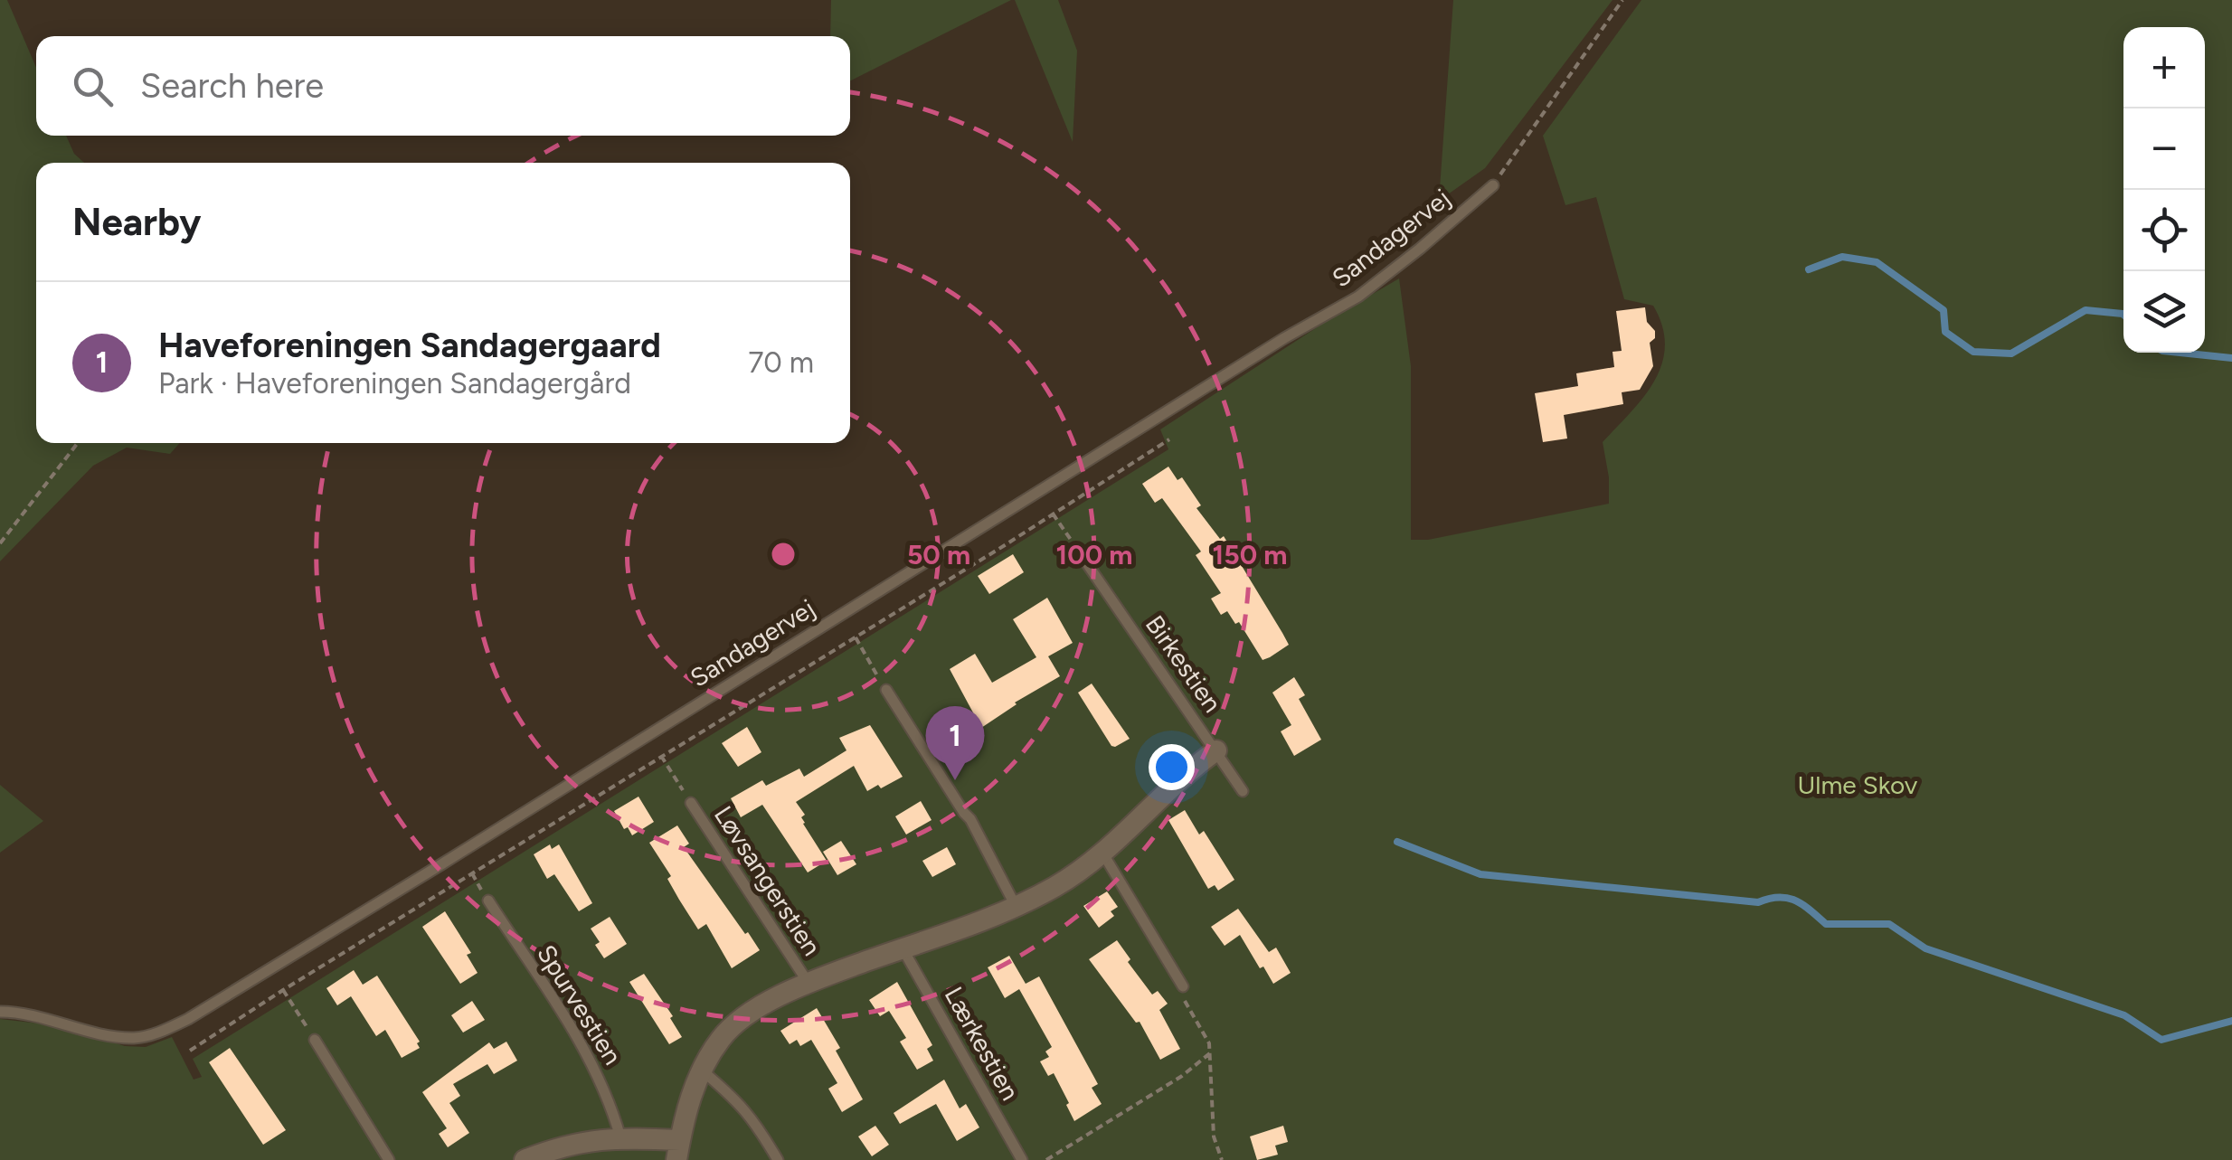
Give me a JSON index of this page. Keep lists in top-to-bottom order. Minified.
{"streets":{"lane":["Sandagervej","Birkestien","Løvsangerstien","Spurvestien","Lærkestien"]},"parks":["Ulme Skov"],"page":{"map_buttons":["+","−"],"search":"Search here","heading":"Nearby","list":[{"mark":"1","name":"Haveforeningen Sandagergaard","note":"Park · Haveforeningen Sandagergård","value":"70 m"}],"pins":"1"},"rings":["50 m","100 m","150 m"]}
